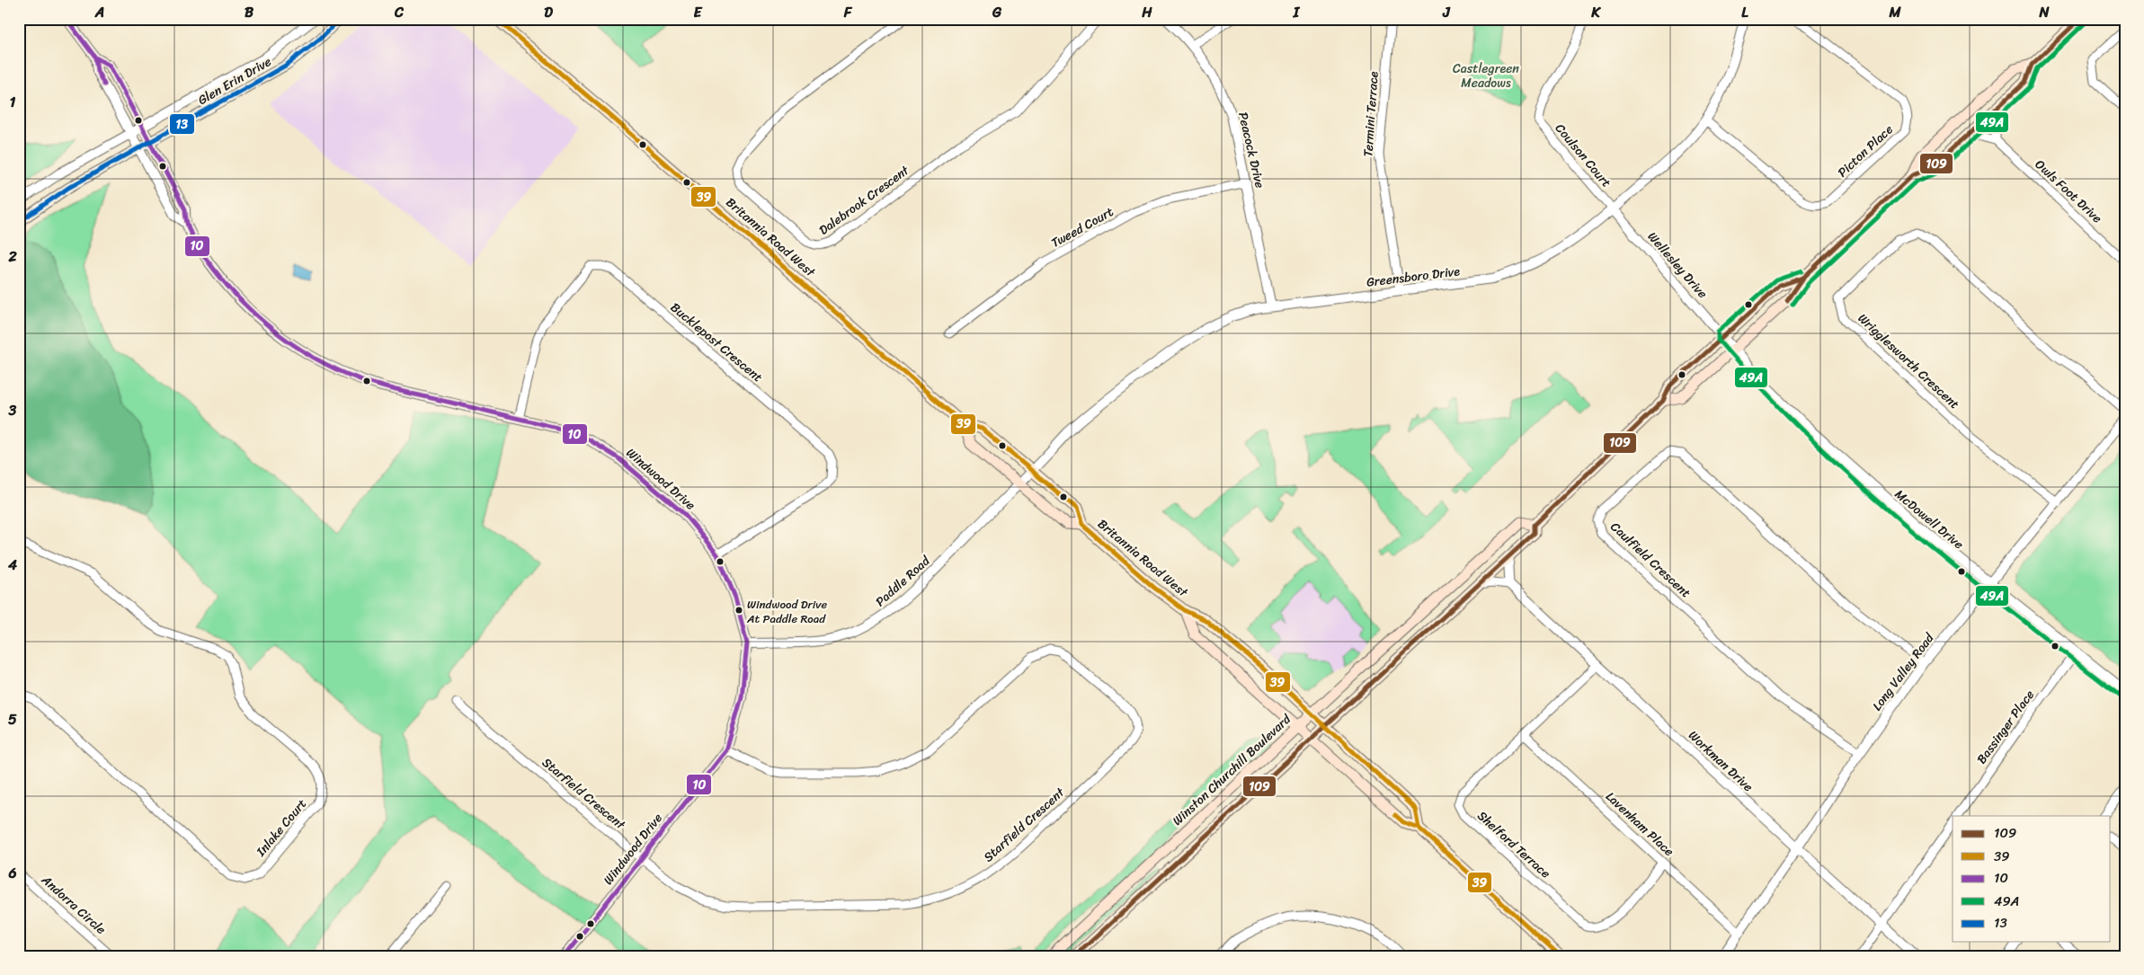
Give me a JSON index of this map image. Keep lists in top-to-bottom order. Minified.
{"streets":{"main road":["Britannia Road West","Winston Churchill Boulevard"],"street":["Glen Erin Drive","Termini Terrace","Peacock Drive","Picton Place","Coulson Court","Owls Foot Drive","Dalebrook Crescent","Tweed Court","Wellesley Drive","Greensboro Drive","Bucklepost Crescent","Wrigglesworth Crescent","Windwood Drive","McDowell Drive","Caulfield Crescent","Paddle Road","Long Valley Road","Bassinger Place","Workman Drive","Starfield Crescent","Lavenham Place","Inlake Court","Shelford Terrace","Andorra Circle"]},"crossings":[["Glen Erin Drive","Windwood Drive"],["Termini Terrace","Greensboro Drive"],["Peacock Drive","Tweed Court"],["Peacock Drive","Greensboro Drive"],["Picton Place","Greensboro Drive"],["Coulson Court","Wellesley Drive"],["Coulson Court","Greensboro Drive"],["Britannia Road West","Greensboro Drive"],["Britannia Road West","Paddle Road"],["Britannia Road West","Winston Churchill Boulevard"],["Wellesley Drive","Greensboro Drive"],["Wellesley Drive","McDowell Drive"],["Greensboro Drive","Paddle Road"],["Bucklepost Crescent","Windwood Drive"],["Wrigglesworth Crescent","Long Valley Road"],["Windwood Drive","Paddle Road"],["Windwood Drive","Starfield Crescent"],["McDowell Drive","Long Valley Road"],["McDowell Drive","Bassinger Place"],["Caulfield Crescent","Long Valley Road"],["Long Valley Road","Workman Drive"],["Long Valley Road","Lavenham Place"],["Workman Drive","Shelford Terrace"],["Lavenham Place","Shelford Terrace"]],"parks":["Castlegreen Meadows"],"places":["Windwood Drive At Paddle Road"],"lines":["transit line 109","transit line 39","transit line 10","transit line 13","transit line 49A"],"legend":["109","39","10","49A","13"],"grid":{"columns":["A","B","C","D","E","F","G","H","I","J","K","L","M","N"],"rows":["1","2","3","4","5","6"]}}
